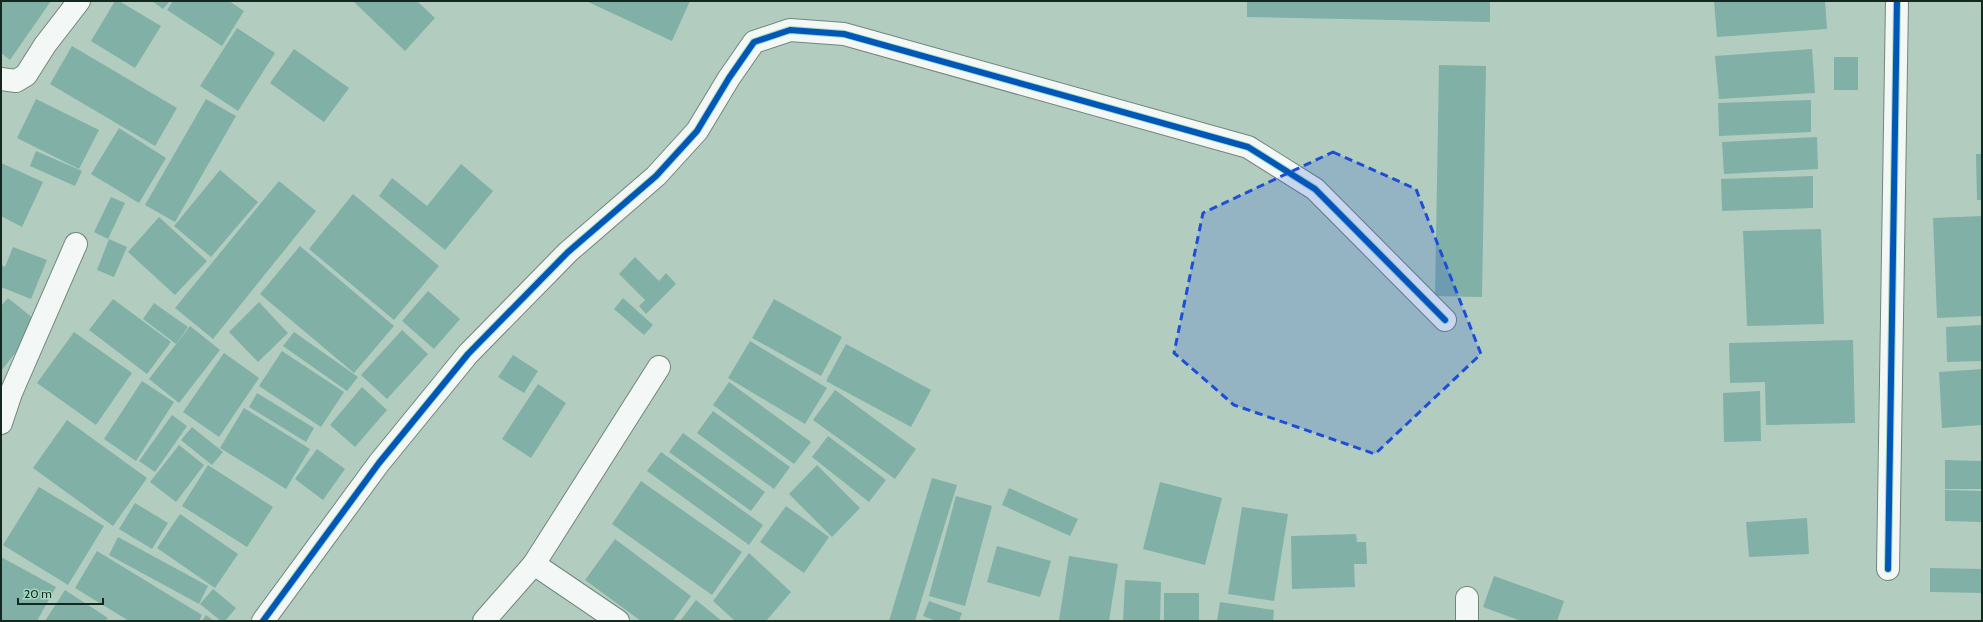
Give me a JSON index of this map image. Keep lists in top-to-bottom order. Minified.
{"scale_bar":"20 m"}
